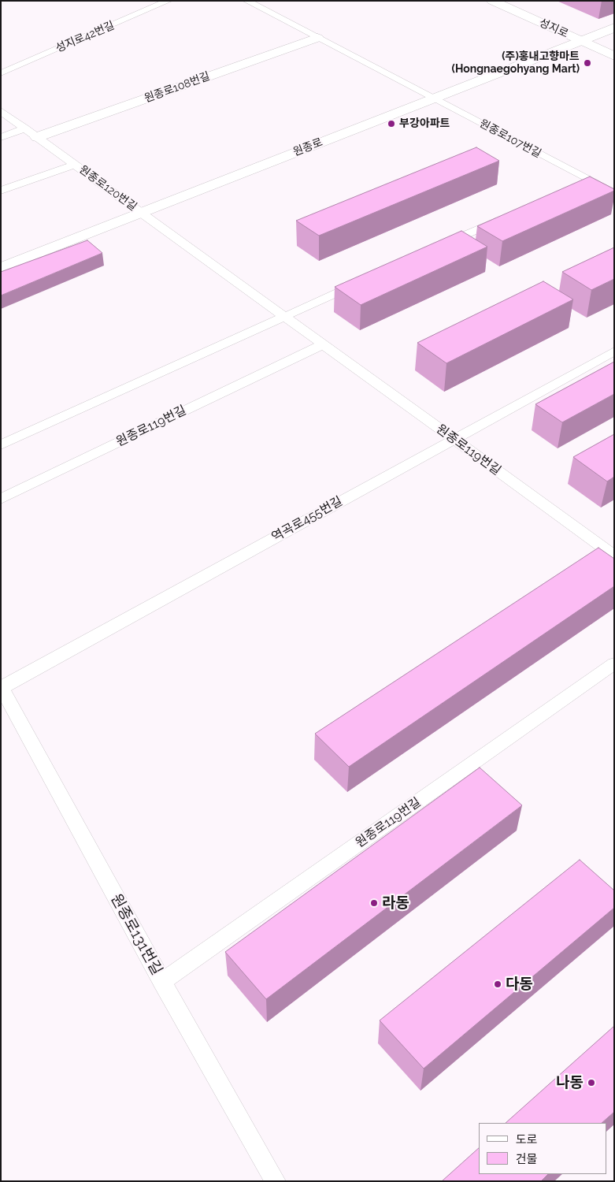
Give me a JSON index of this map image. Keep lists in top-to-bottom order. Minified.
{"streets":{"street":["성지로","원종로108번길","원종로"],"lane":["성지로42번길","원종로107번길","원종로120번길","원종로119번길","역곡로455번길","원종로131번길"]},"crossings":[["성지로","원종로"],["원종로108번길","원종로120번길"],["원종로107번길","원종로"],["원종로","원종로120번길"],["원종로","원종로119번길"],["원종로120번길","원종로119번길"],["원종로119번길","역곡로455번길"],["원종로119번길","원종로131번길"],["역곡로455번길","원종로131번길"]],"places":["(주)홍내고향마트 (Hongnaegohyang Mart)","부강아파트","라동","다동","나동"],"legend":["도로","건물"]}
